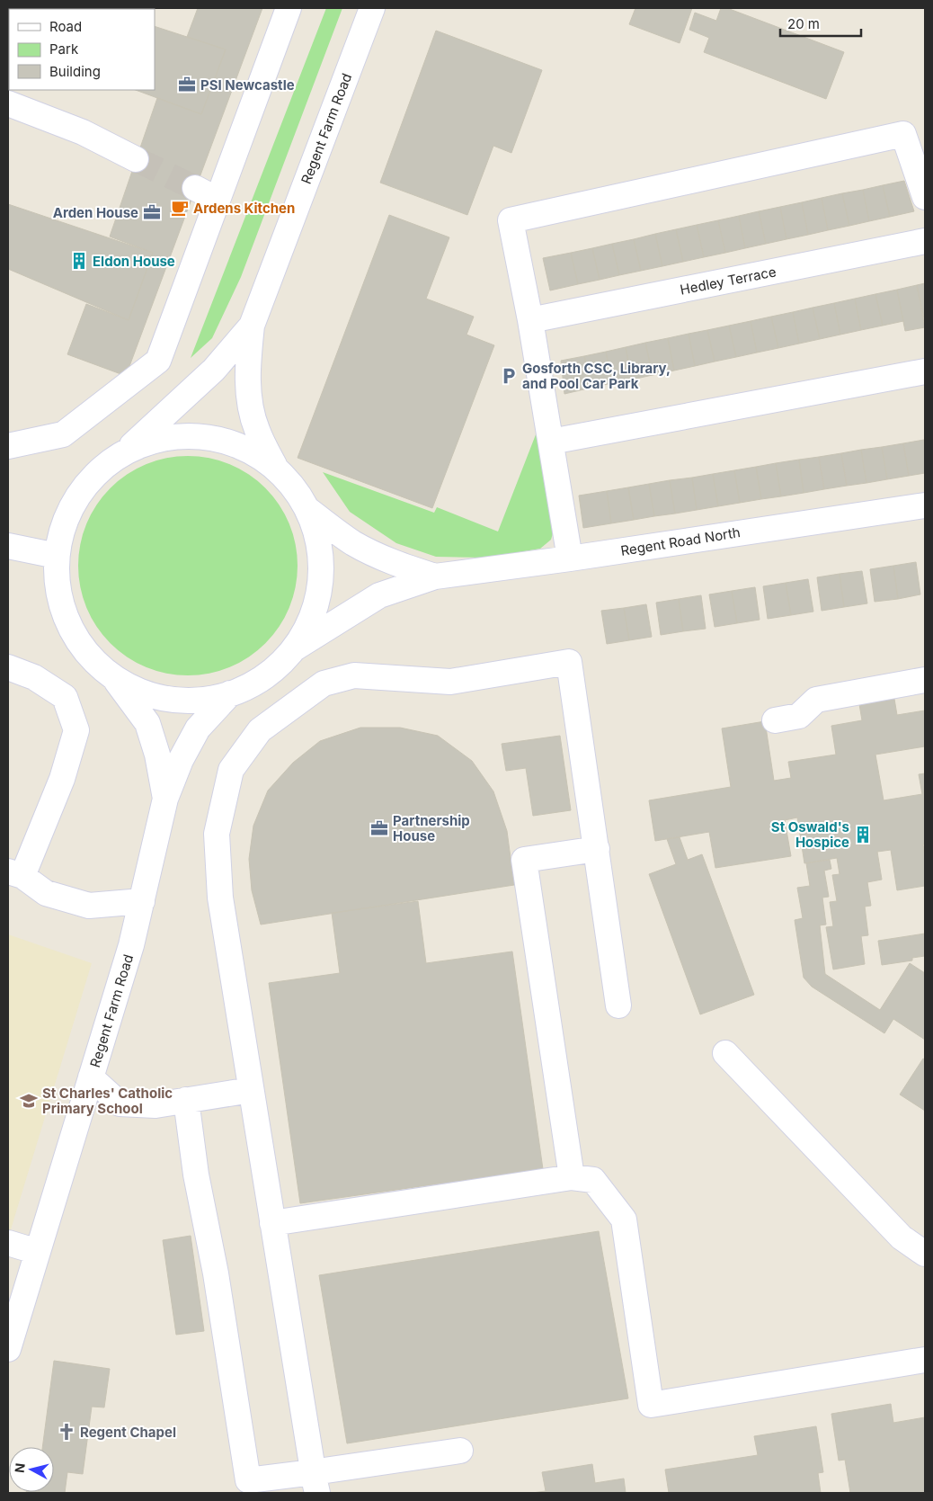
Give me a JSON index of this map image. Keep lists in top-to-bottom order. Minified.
{"streets":{"street":["Regent Farm Road","Hedley Terrace","Regent Road North"]},"crossings":[["Regent Farm Road","Regent Road North"]],"places":{"office":["PSI Newcastle","Arden House","Partnership House"],"cafe":["Ardens Kitchen"],"building":["Eldon House","St Oswald's Hospice"],"parking":["Gosforth CSC, Library, and Pool Car Park"],"school or university":["St Charles' Catholic Primary School"],"church":["Regent Chapel"]},"legend":["Road","Park","Building"],"scale_bar":"20 m","north":"left"}
